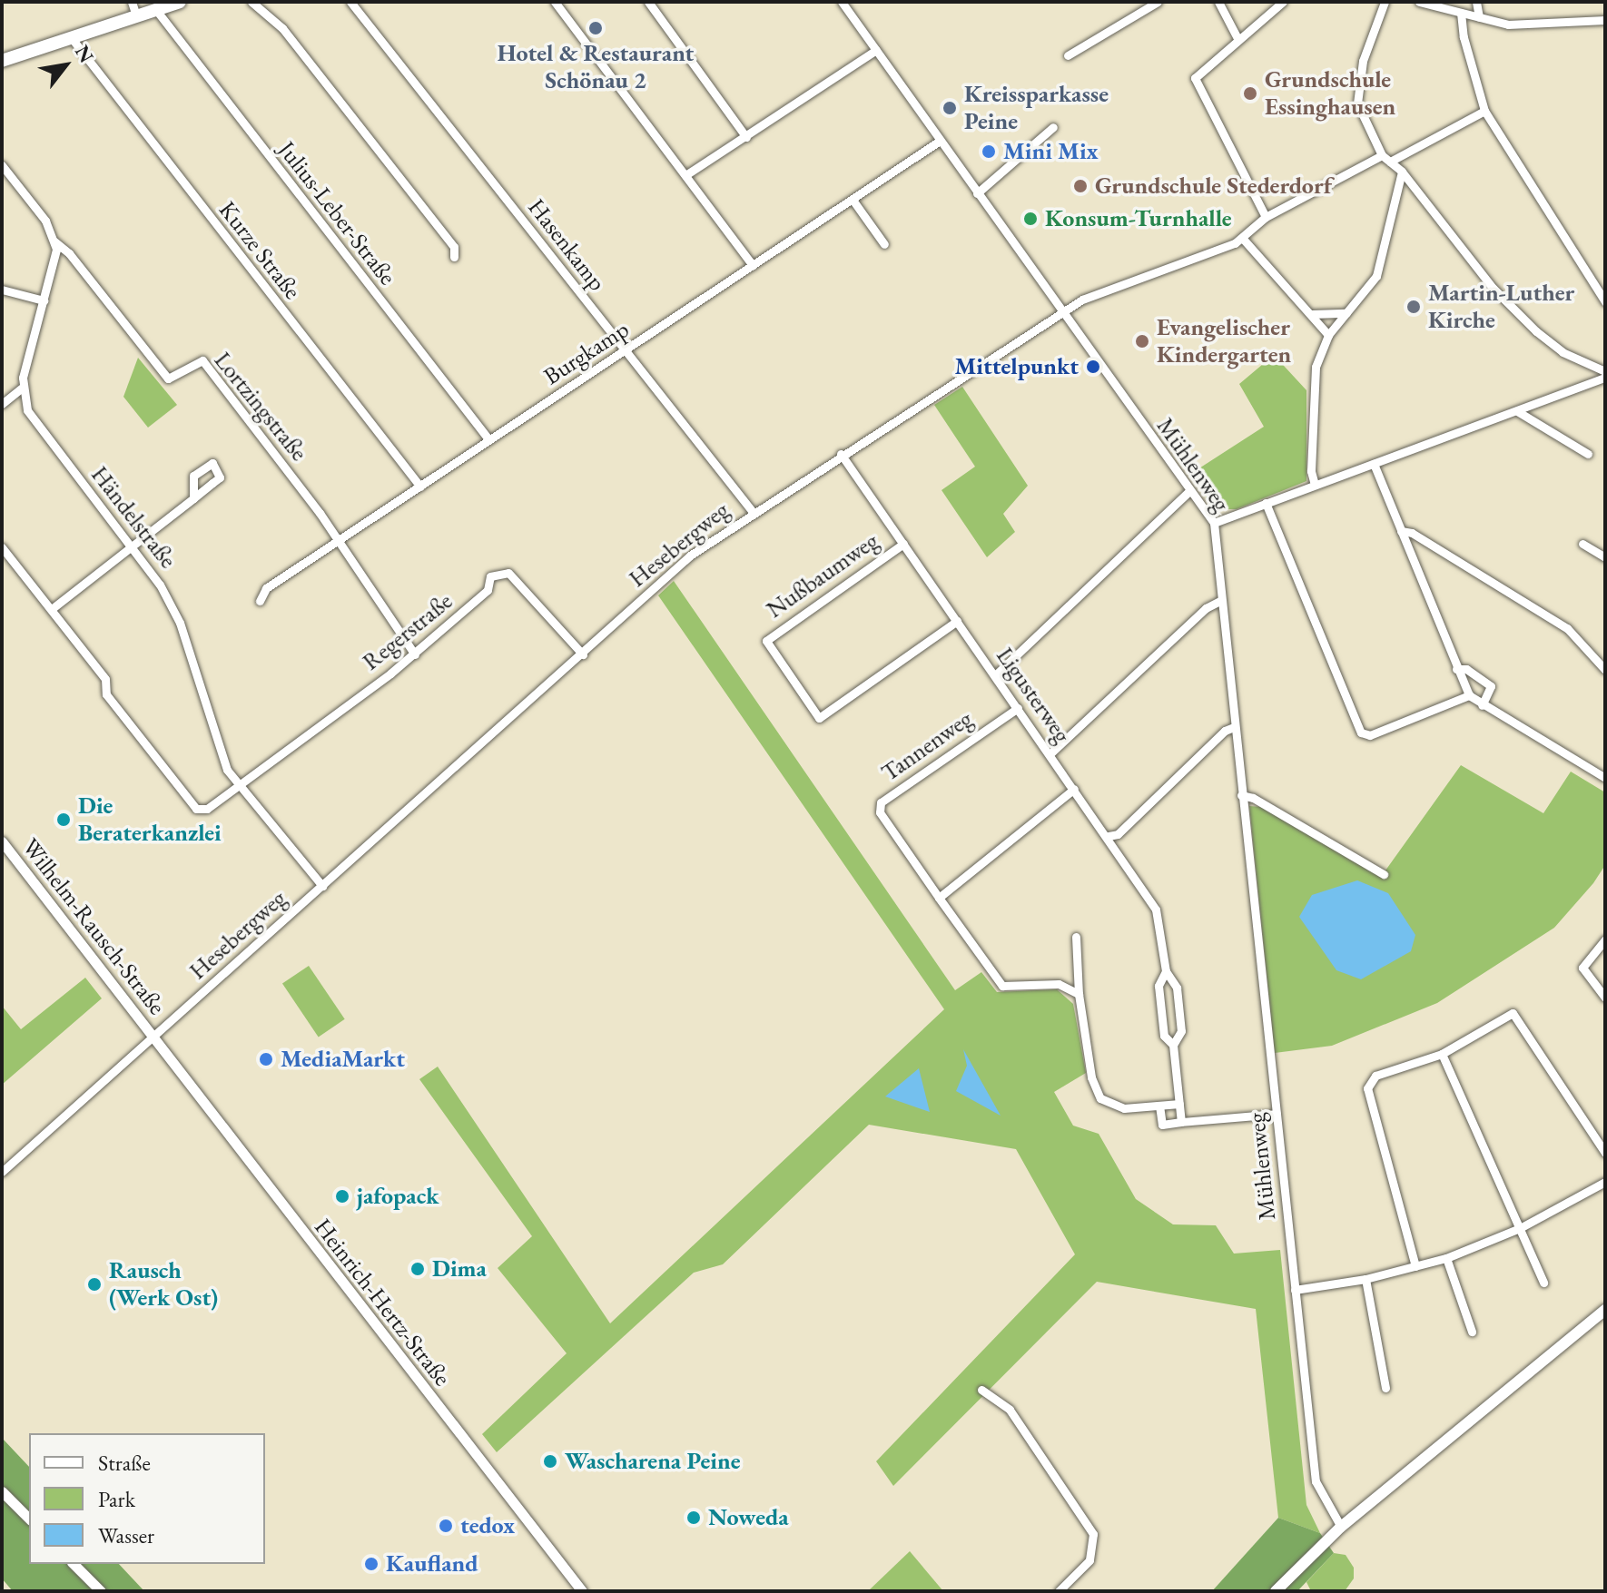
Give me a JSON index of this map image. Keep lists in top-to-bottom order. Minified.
{"streets":{"street":["Julius-Leber-Straße","Hasenkamp","Kurze Straße","Burgkamp","Lortzingstraße","Mühlenweg","Händelstraße","Hesebergweg","Nußbaumweg","Regerstraße","Ligusterweg","Tannenweg","Wilhelm-Rausch-Straße","Heinrich-Hertz-Straße"]},"crossings":[["Julius-Leber-Straße","Burgkamp"],["Hasenkamp","Burgkamp"],["Hasenkamp","Hesebergweg"],["Kurze Straße","Burgkamp"],["Burgkamp","Lortzingstraße"],["Burgkamp","Mühlenweg"],["Lortzingstraße","Regerstraße"],["Mühlenweg","Hesebergweg"],["Händelstraße","Hesebergweg"],["Händelstraße","Regerstraße"],["Hesebergweg","Regerstraße"],["Hesebergweg","Ligusterweg"],["Hesebergweg","Wilhelm-Rausch-Straße"],["Hesebergweg","Heinrich-Hertz-Straße"],["Nußbaumweg","Ligusterweg"],["Ligusterweg","Tannenweg"],["Wilhelm-Rausch-Straße","Heinrich-Hertz-Straße"]],"places":["Hotel & Restaurant Schönau 2","Grundschule Essinghausen","Kreissparkasse Peine","Mini Mix","Grundschule Stederdorf","Konsum-Turnhalle","Martin-Luther Kirche","Evangelischer Kindergarten","Mittelpunkt","Die Beraterkanzlei","MediaMarkt","jafopack","Dima","Rausch (Werk Ost)","Wascharena Peine","Noweda","tedox","Kaufland"],"legend":["Straße","Park","Wasser"],"north":"top right"}
